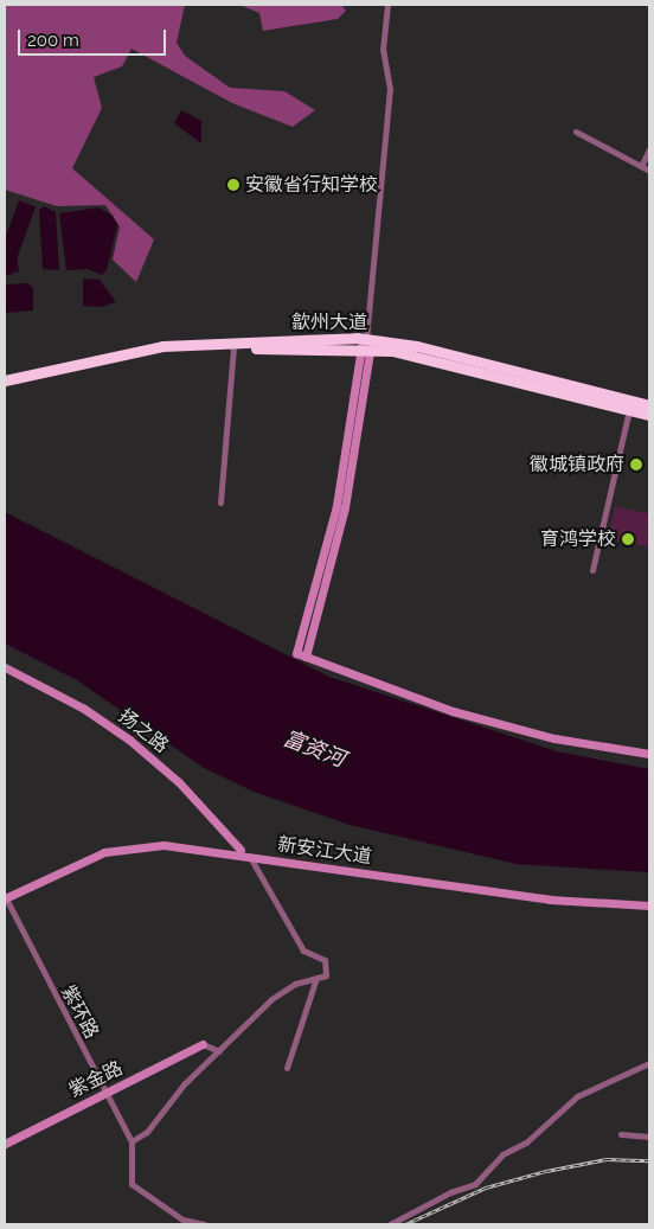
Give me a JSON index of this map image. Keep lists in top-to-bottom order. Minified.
{"streets":{"highway":["歙州大道"],"street":["扬之路","新安江大道","紫环路","紫金路"]},"crossings":[["扬之路","新安江大道"],["新安江大道","紫环路"],["紫环路","紫金路"]],"water":["富资河"],"places":["安徽省行知学校","徽城镇政府","育鸿学校"],"scale_bar":"200 m"}
